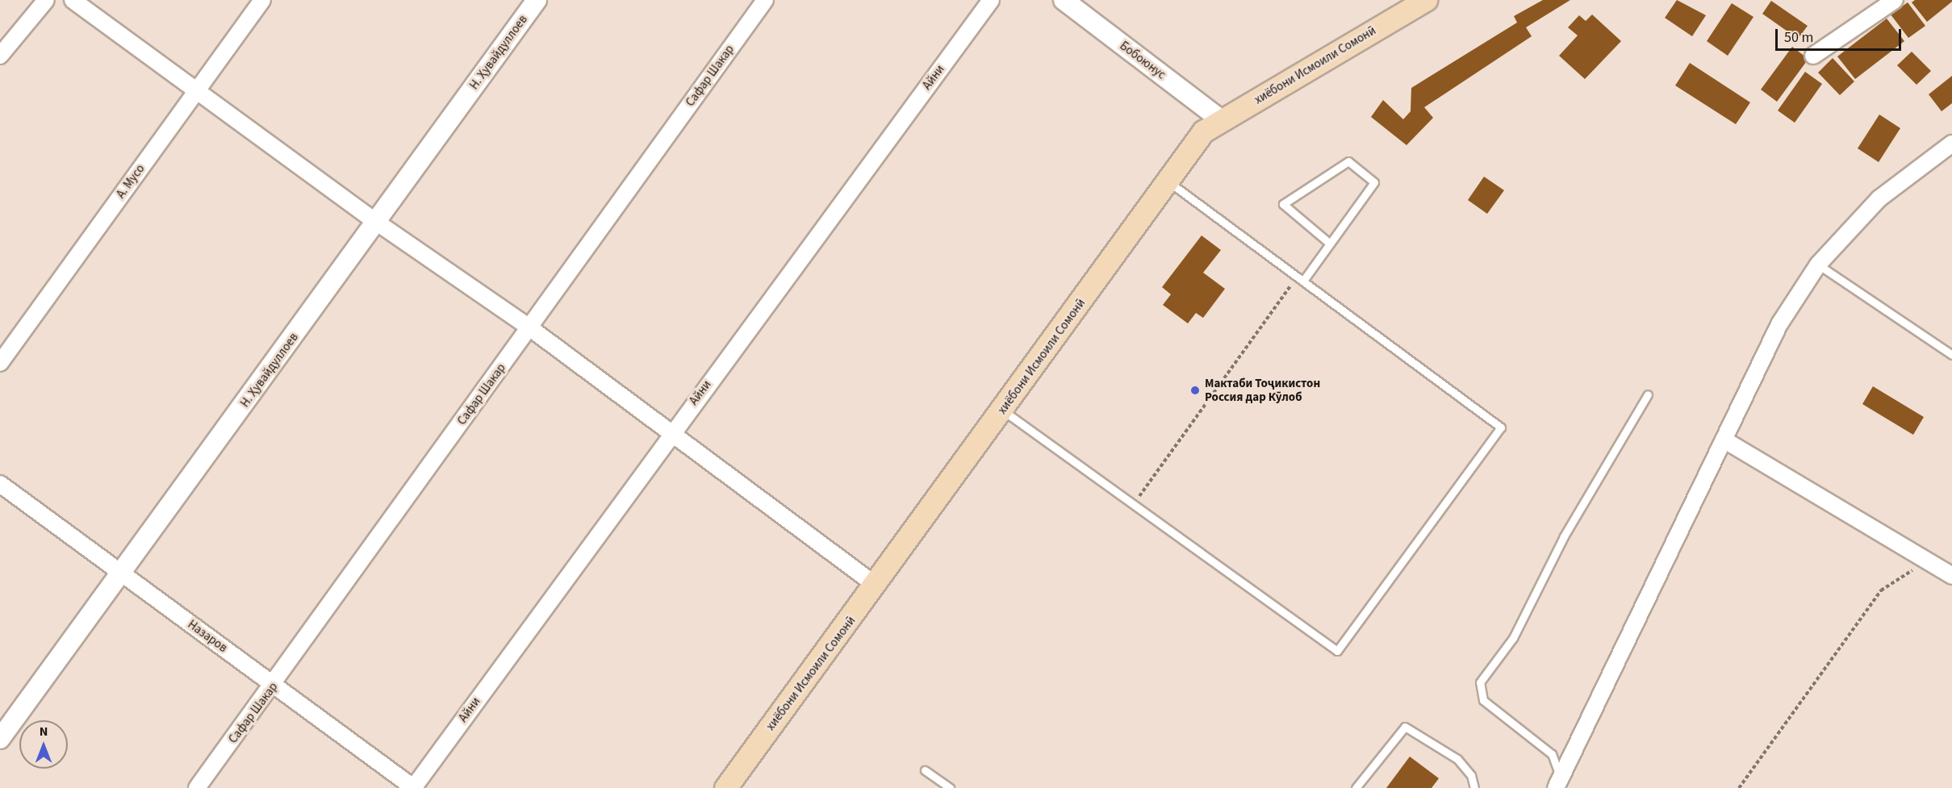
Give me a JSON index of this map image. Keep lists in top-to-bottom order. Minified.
{"streets":{"main road":["хиёбони Исмоили Сомонӣ"],"street":["Н. Ҳувайдуллоев","Бобоюнус","Сафар Шакар","Айни","А. Мусо","Назаров"]},"crossings":[["Н. Ҳувайдуллоев","Назаров"],["Бобоюнус","хиёбони Исмоили Сомонӣ"],["Сафар Шакар","Назаров"],["Айни","Назаров"]],"places":["Мактаби Тоҷикистон Россия дар Кӯлоб"],"scale_bar":"50 m","north":"top"}
